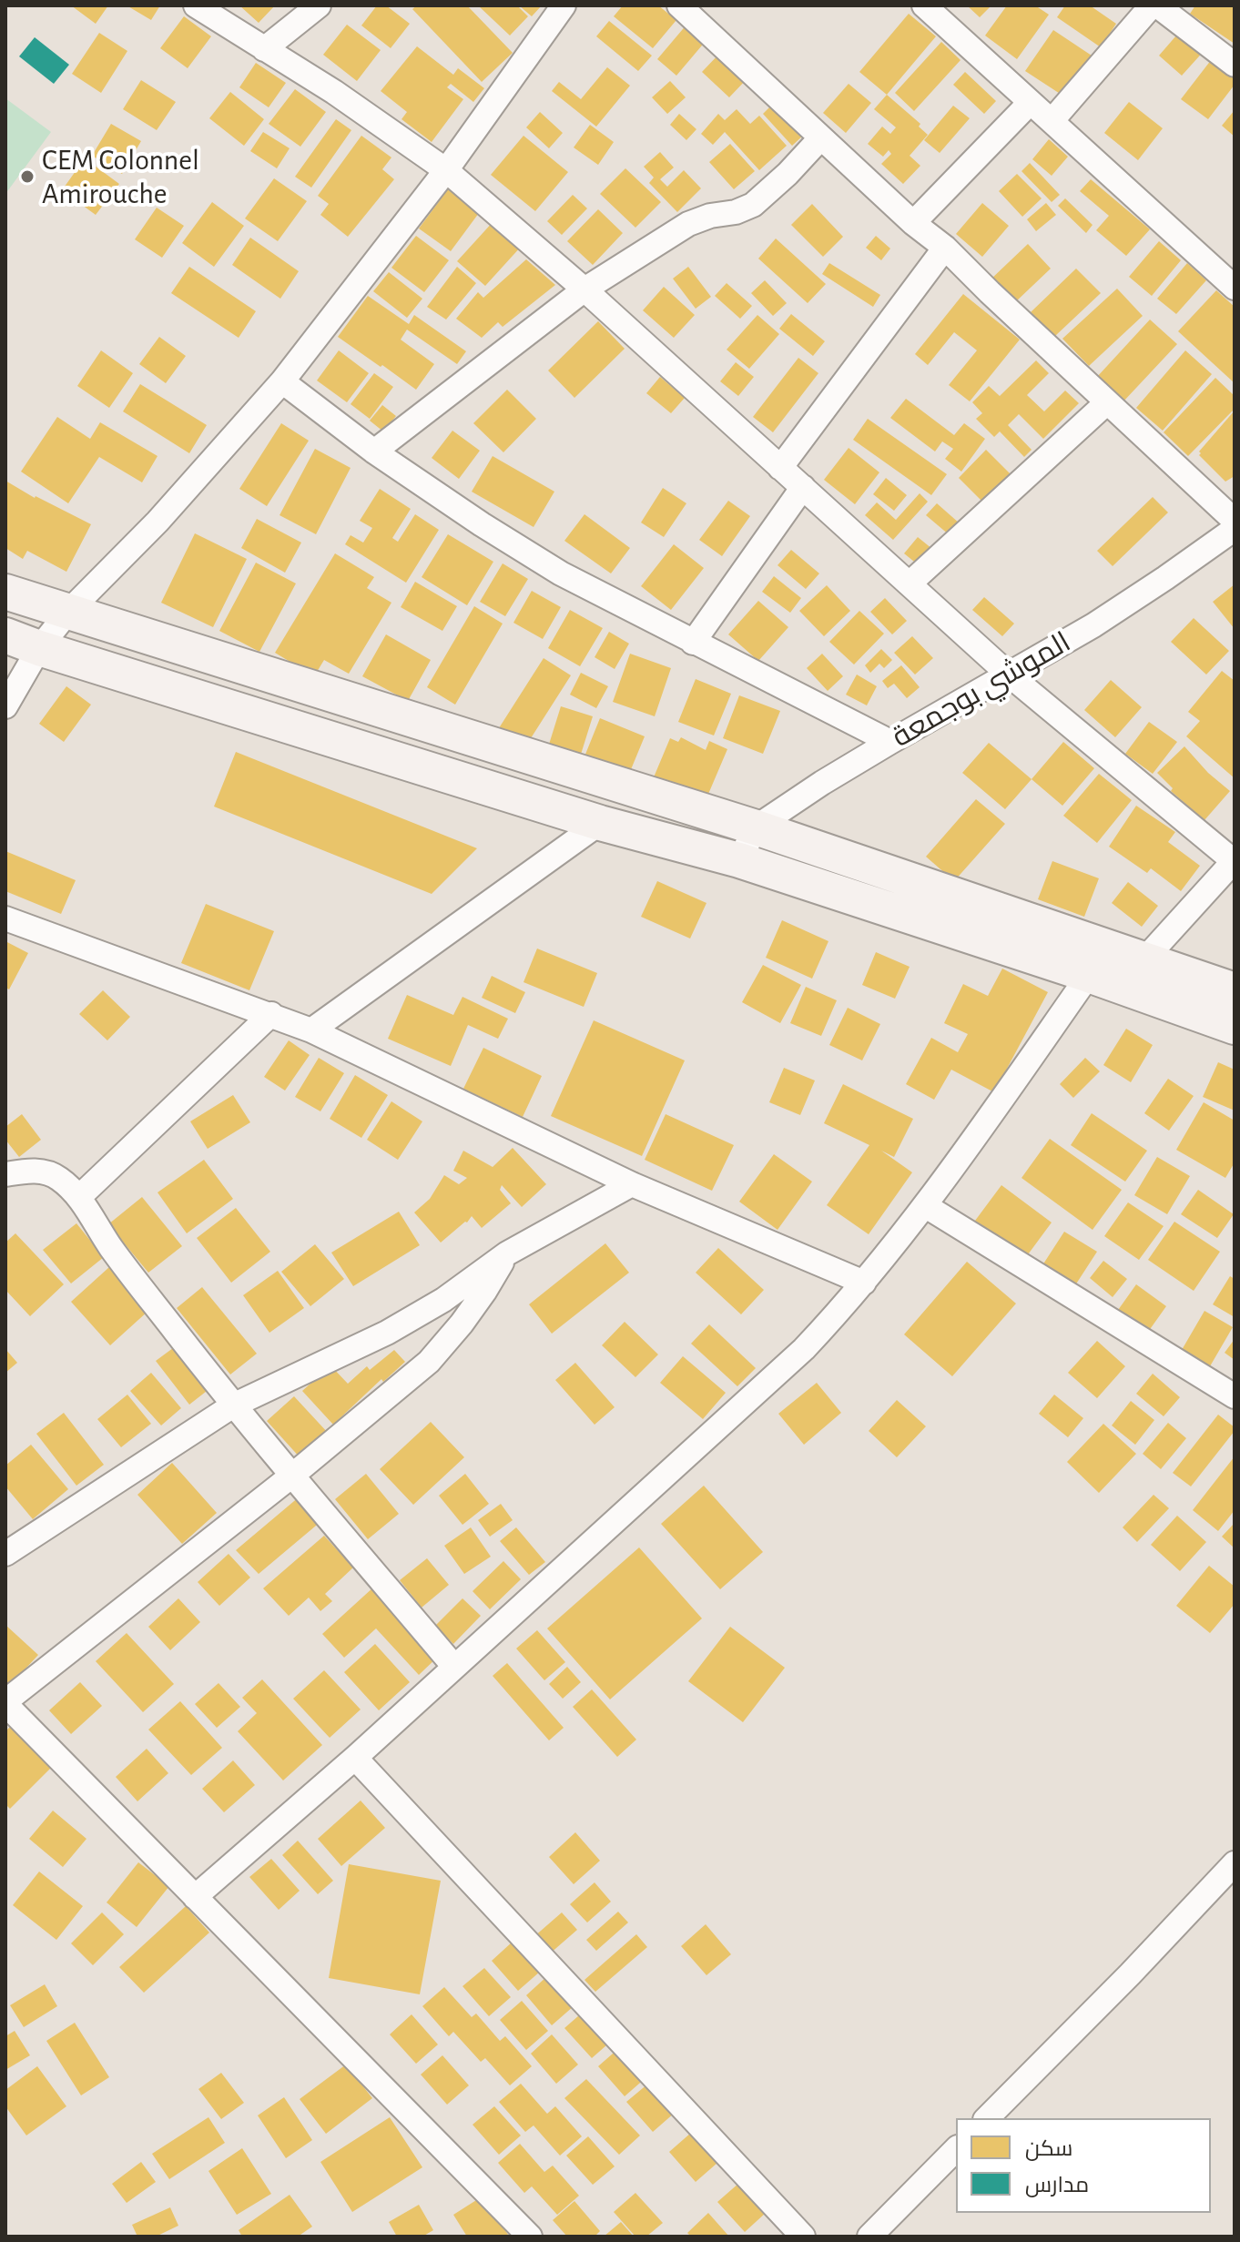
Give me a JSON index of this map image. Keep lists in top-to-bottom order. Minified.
{"streets":{"street":["الموشي بوجمعة"]},"places":["CEM Colonnel Amirouche"],"legend":["سكن","مدارس"]}
